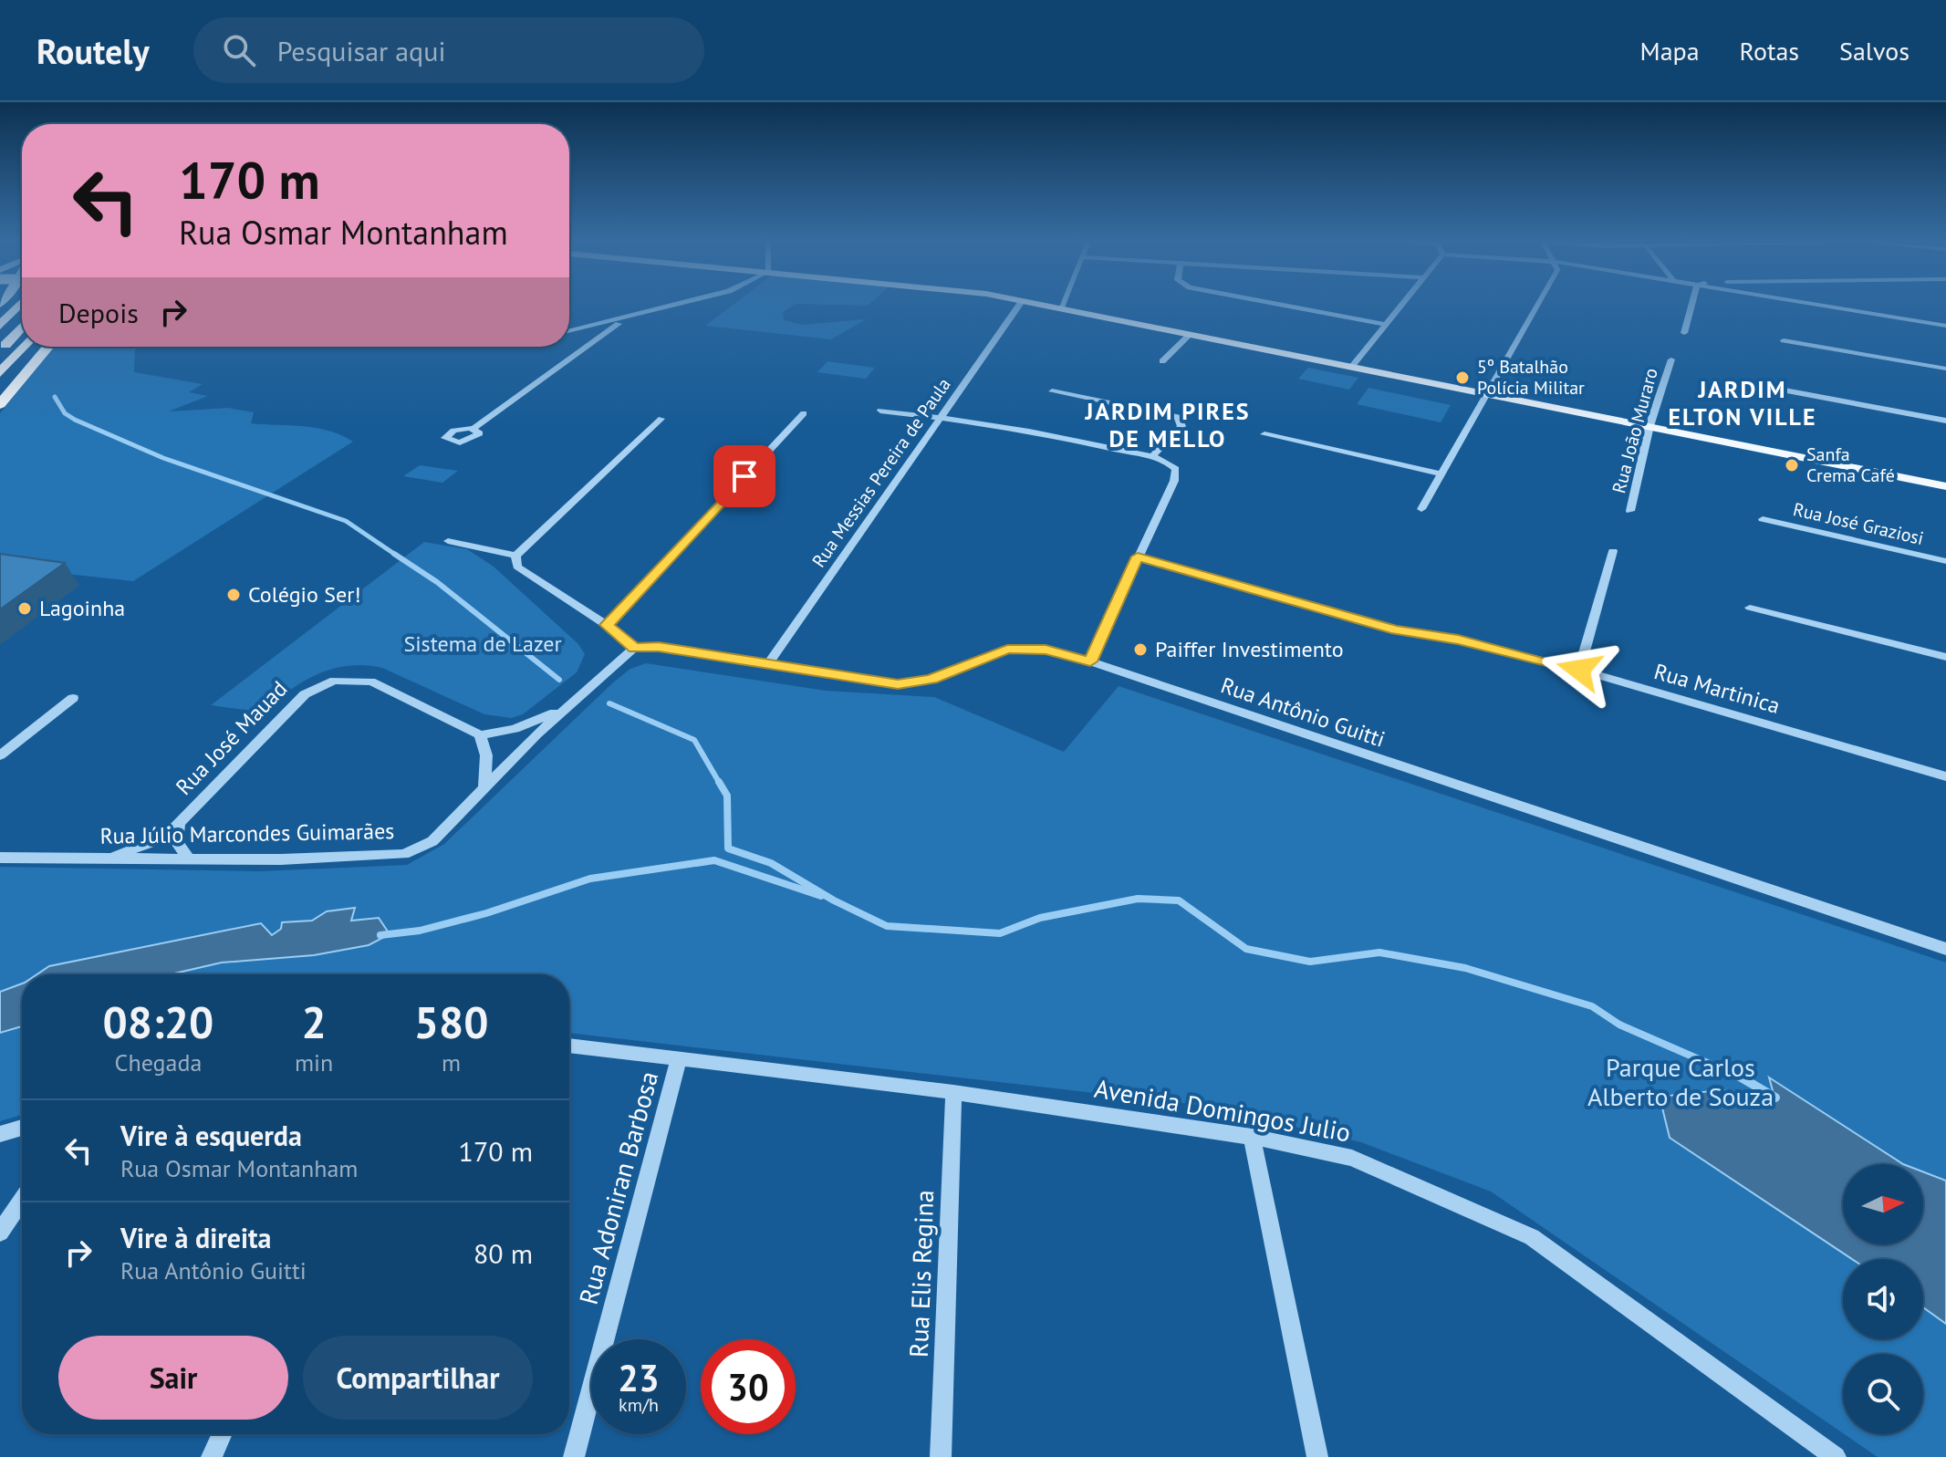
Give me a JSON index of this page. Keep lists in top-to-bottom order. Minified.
{"streets":{"street":["Rua João Muraro","Rua Messias Pereira de Paula","Rua José Graziosi","Rua Martinica","Rua Antônio Guitti","Rua José Mauad","Rua Júlio Marcondes Guimarães","Avenida Domingos Julio","Rua Adoniran Barbosa","Rua Elis Regina"]},"crossings":[["Rua Messias Pereira de Paula","Rua Antônio Guitti"],["Rua Antônio Guitti","Rua Júlio Marcondes Guimarães"],["Rua José Mauad","Rua Júlio Marcondes Guimarães"],["Avenida Domingos Julio","Rua Adoniran Barbosa"],["Avenida Domingos Julio","Rua Elis Regina"]],"districts":["JARDIM ELTON VILLE","JARDIM PIRES DE MELLO"],"parks":["Sistema de Lazer","Parque Carlos Alberto de Souza"],"places":["5º Batalhão Polícia Militar","Sanfa Crema Café","Colégio Ser!","Lagoinha","Paiffer Investimento"],"north":"right","page":{"header":"Routely","search":"Pesquisar aqui","nav":["Mapa","Rotas","Salvos"],"turn":["170 m","Rua Osmar Montanham"],"then":"Depois","eta":["08:20","Chegada","2","min","580","m"],"list":[{"name":"Vire à esquerda","note":"Rua Osmar Montanham","value":"170 m"},{"name":"Vire à direita","note":"Rua Antônio Guitti","value":"80 m"}],"buttons":["Sair","Compartilhar"],"speed":"23 km/h","limit":"30"}}
